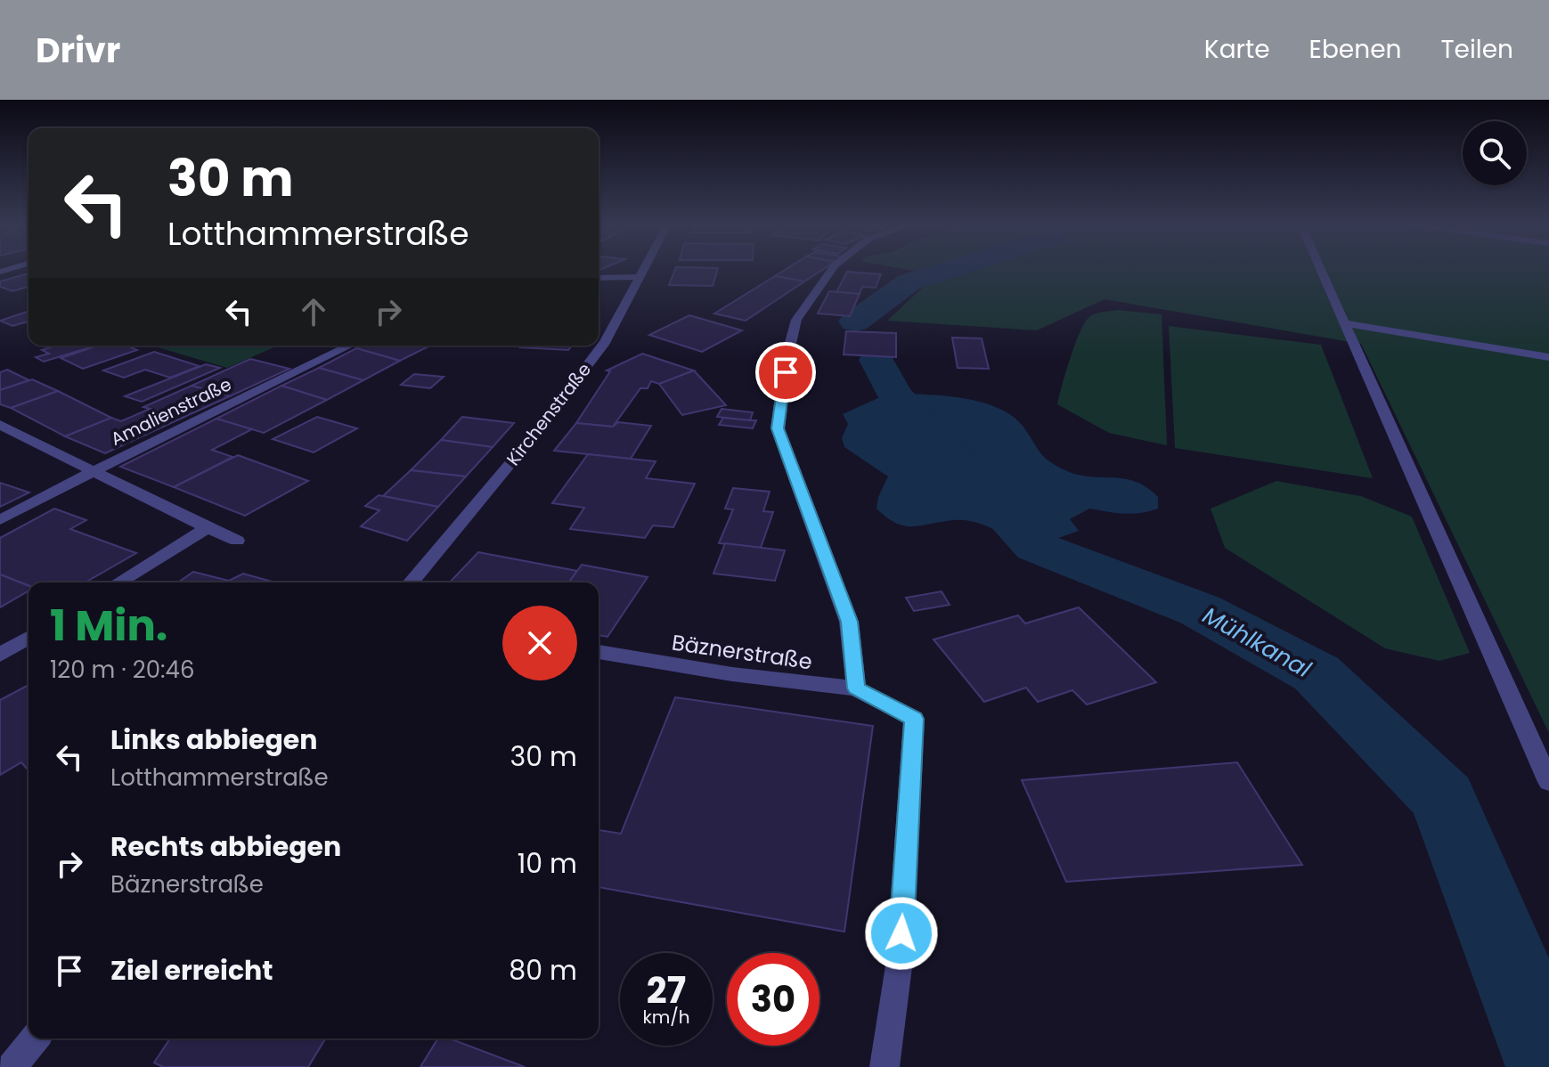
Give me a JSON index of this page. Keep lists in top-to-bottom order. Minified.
{"streets":{"street":["Amalienstraße","Kirchenstraße","Bäznerstraße"]},"water":["Mühlkanal"],"page":{"header":"Drivr","nav":["Karte","Ebenen","Teilen"],"turn":["30 m","Lotthammerstraße"],"heading":["1 Min.","120 m · 20:46"],"list":[{"name":"Links abbiegen","note":"Lotthammerstraße","value":"30 m"},{"name":"Rechts abbiegen","note":"Bäznerstraße","value":"10 m"},{"name":"Ziel erreicht","value":"80 m"}],"speed":"27 km/h","limit":"30"}}
